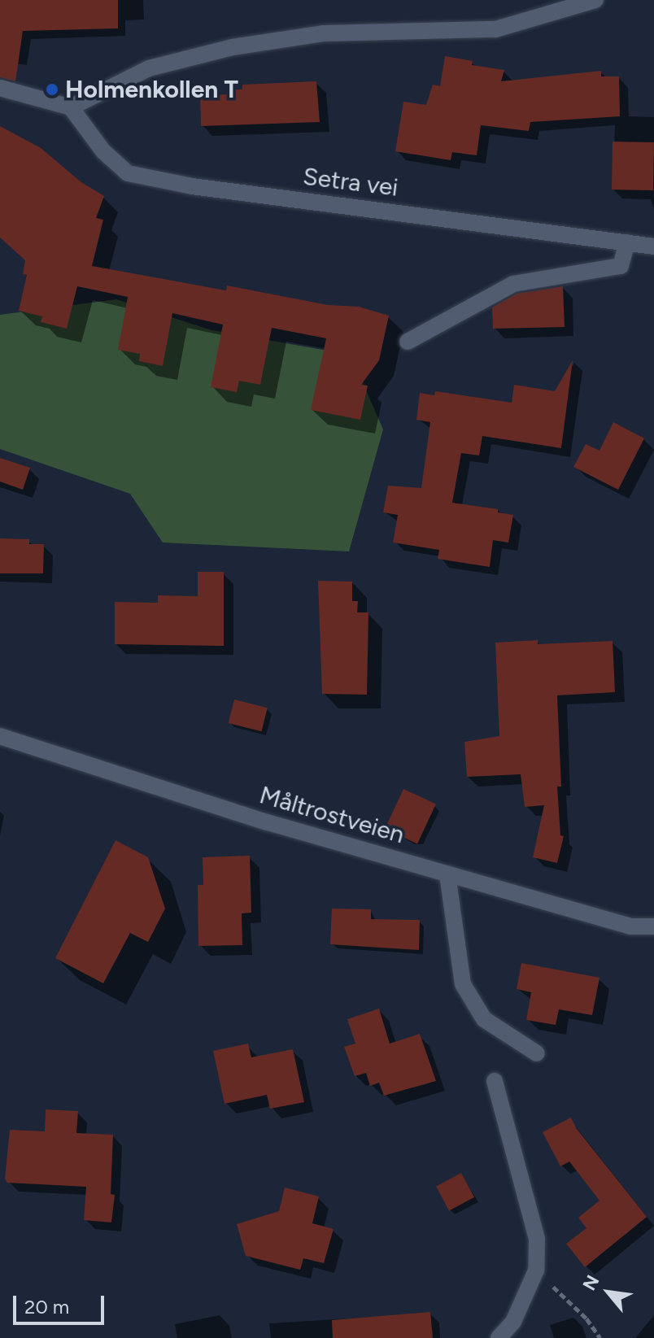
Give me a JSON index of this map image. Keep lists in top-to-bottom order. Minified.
{"streets":{"street":["Setra vei","Måltrostveien"]},"places":["Holmenkollen T"],"scale_bar":"20 m","north":"top left"}
